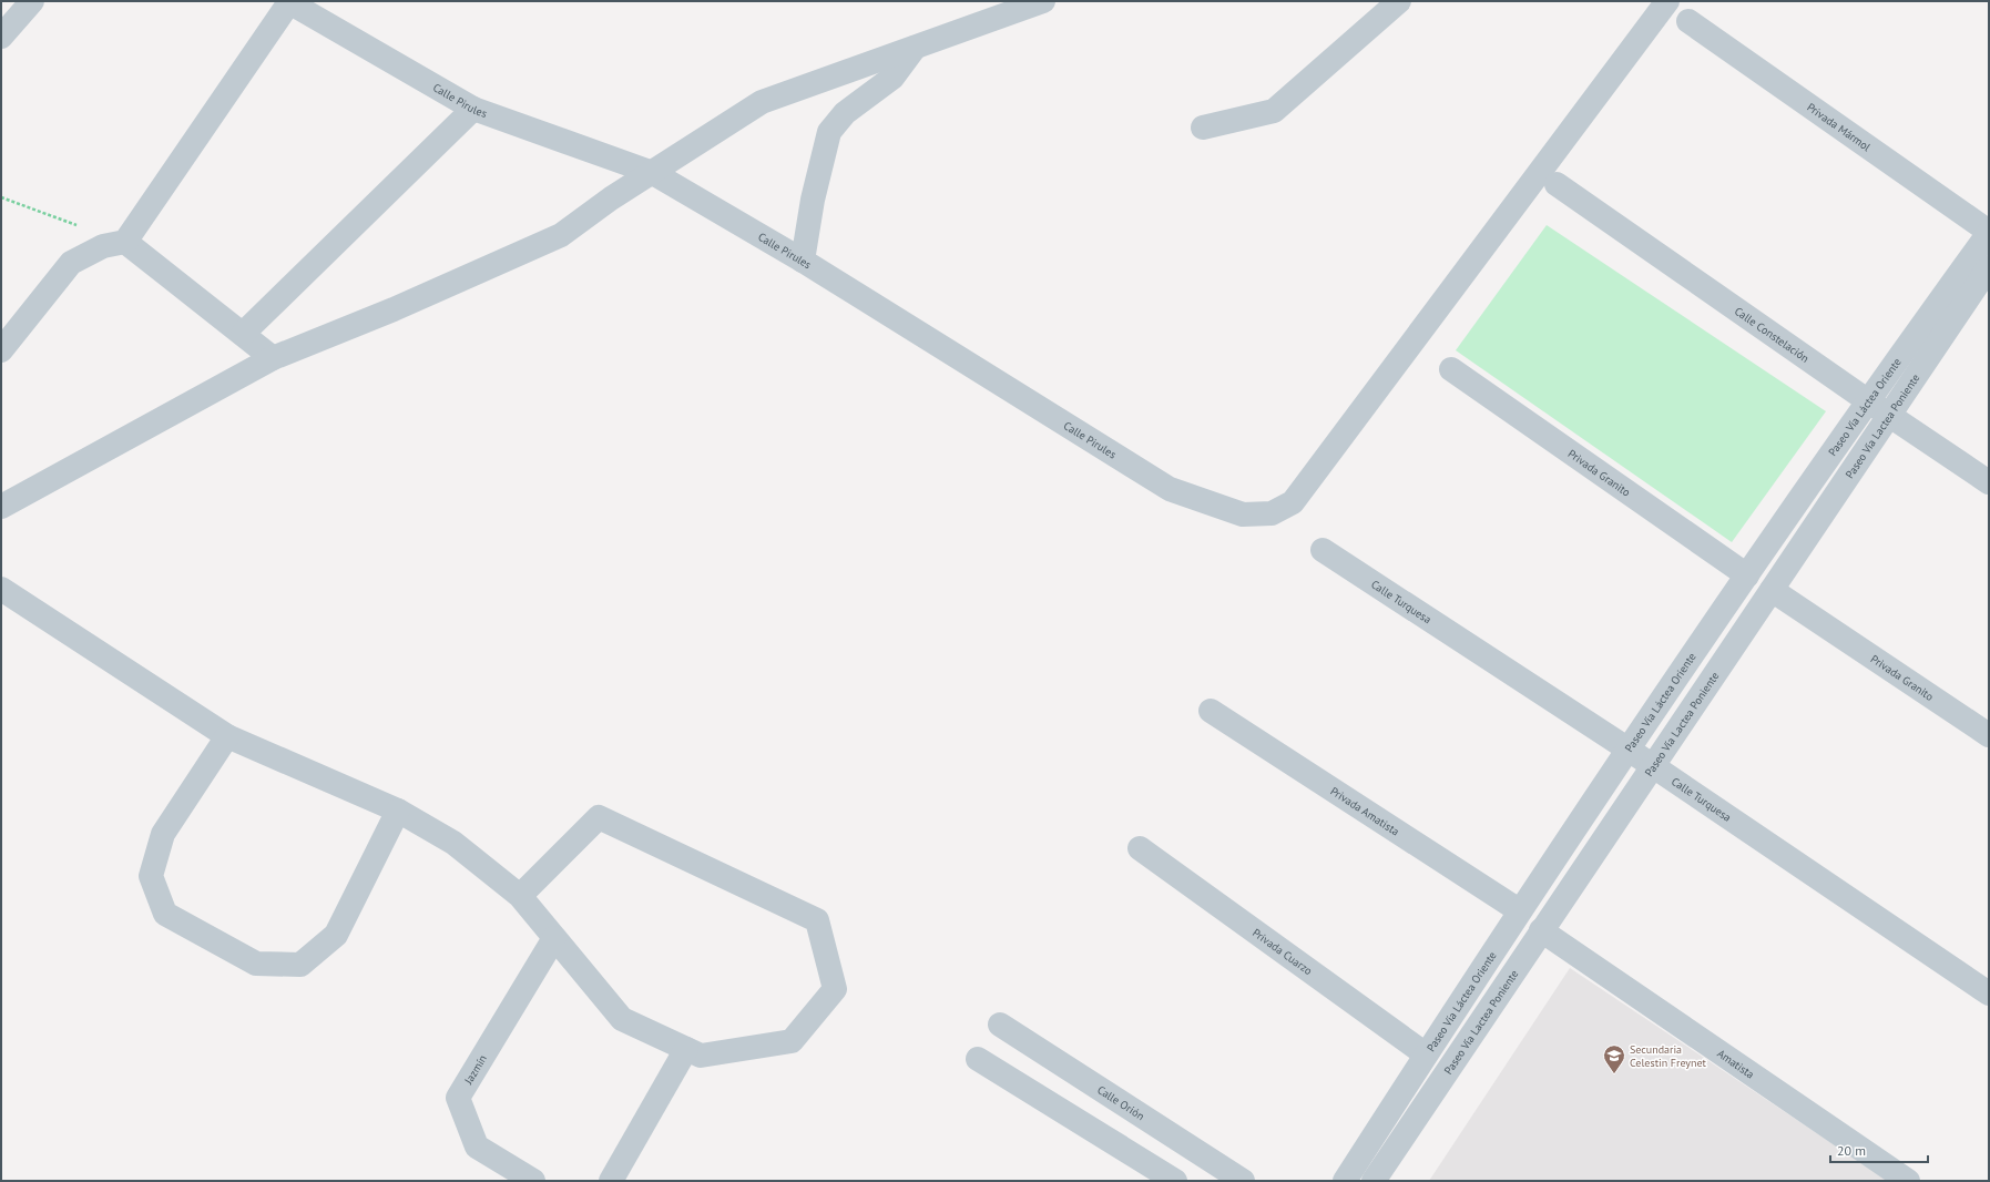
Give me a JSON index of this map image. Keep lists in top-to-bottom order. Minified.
{"streets":{"street":["Calle Pirules","Privada Mármol","Calle Constelación","Paseo Vía Láctea Oriente","Paseo Vía Lactea Poniente","Privada Granito","Calle Turquesa","Privada Amatista","Privada Cuarzo","Amatista","Jazmín","Calle Orión"]},"crossings":[["Privada Mármol","Paseo Vía Láctea Oriente"],["Calle Constelación","Paseo Vía Láctea Oriente"],["Calle Constelación","Paseo Vía Lactea Poniente"],["Paseo Vía Láctea Oriente","Privada Granito"],["Paseo Vía Láctea Oriente","Calle Turquesa"],["Paseo Vía Láctea Oriente","Privada Amatista"],["Paseo Vía Láctea Oriente","Privada Cuarzo"],["Paseo Vía Lactea Poniente","Privada Granito"],["Paseo Vía Lactea Poniente","Calle Turquesa"],["Paseo Vía Lactea Poniente","Amatista"]],"places":{"school or university":["Secundaria Celestin Freynet"]},"scale_bar":"20 m"}
